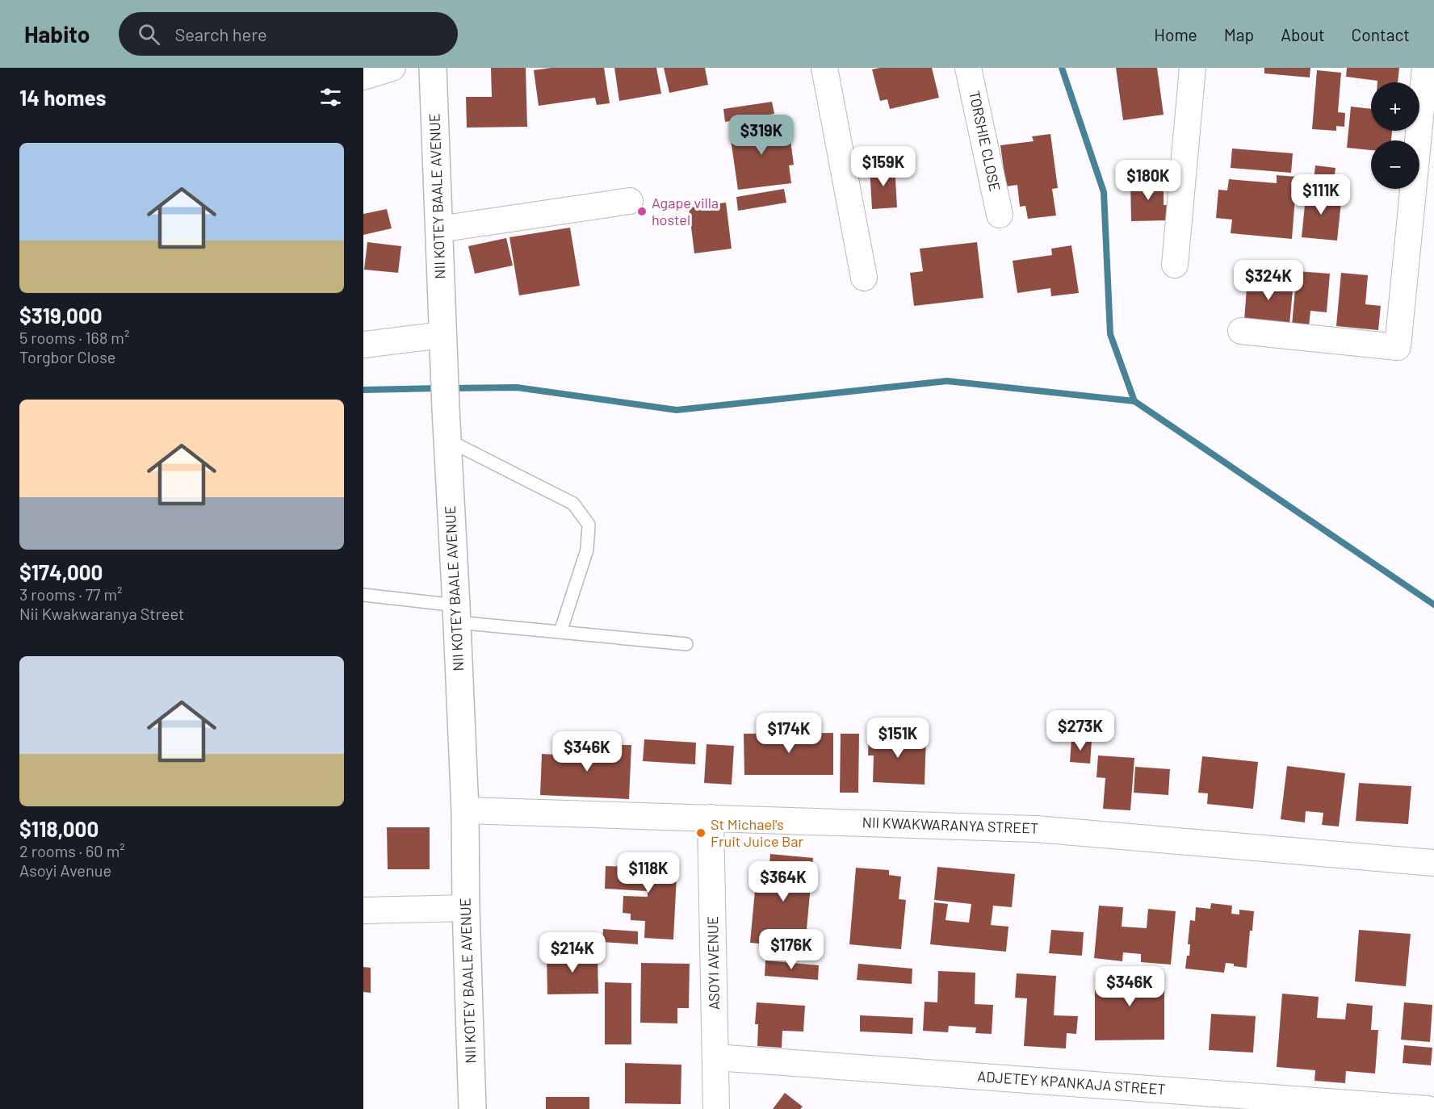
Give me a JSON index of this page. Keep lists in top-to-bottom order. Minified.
{"streets":{"street":["TORSHIE CLOSE","NII KOTEY BAALE AVENUE","NII KWAKWARANYA STREET","ASOYI AVENUE","ADJETEY KPANKAJA STREET"]},"crossings":[["NII KOTEY BAALE AVENUE","NII KWAKWARANYA STREET"],["NII KWAKWARANYA STREET","ASOYI AVENUE"],["ASOYI AVENUE","ADJETEY KPANKAJA STREET"]],"places":["Agape villa hostel","St Michael's Fruit Juice Bar"],"page":{"header":"Habito","search":"Search here","nav":["Home","Map","About","Contact"],"heading":"14 homes","map_buttons":["+","−"],"price":["$319K","$159K","$180K","$111K","$324K","$273K","$174K","$151K","$346K","$118K","$364K","$176K","$214K","$346K"],"list":[{"name":"$319,000","note":"5 rooms · 168 m² · Torgbor Close"},{"name":"$174,000","note":"3 rooms · 77 m² · Nii Kwakwaranya Street"},{"name":"$118,000","note":"2 rooms · 60 m² · Asoyi Avenue"}]}}
